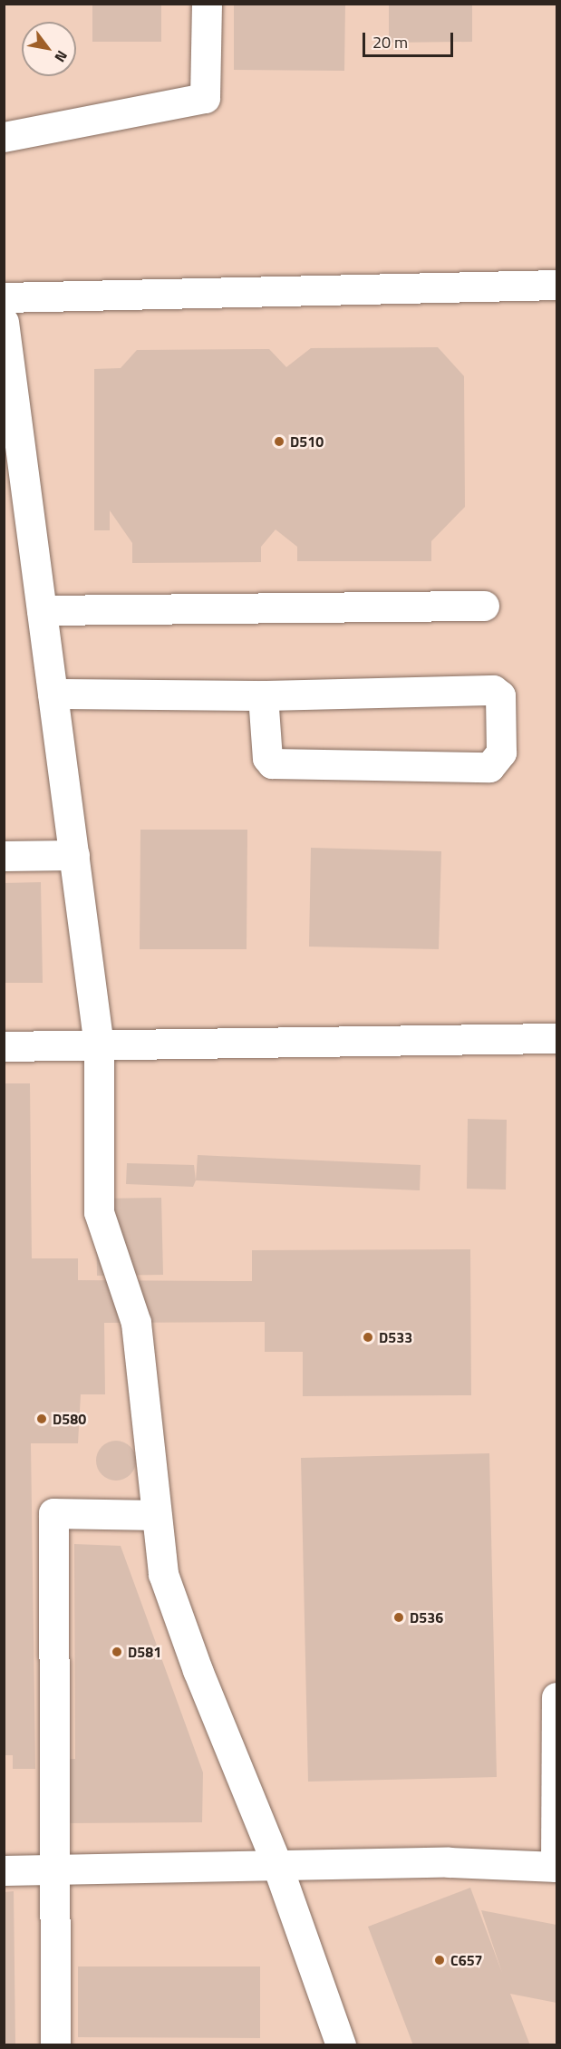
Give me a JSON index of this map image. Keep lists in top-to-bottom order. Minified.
{"places":["D510","D533","D580","D536","D581","C657"],"scale_bar":"20 m","north":"bottom right"}
